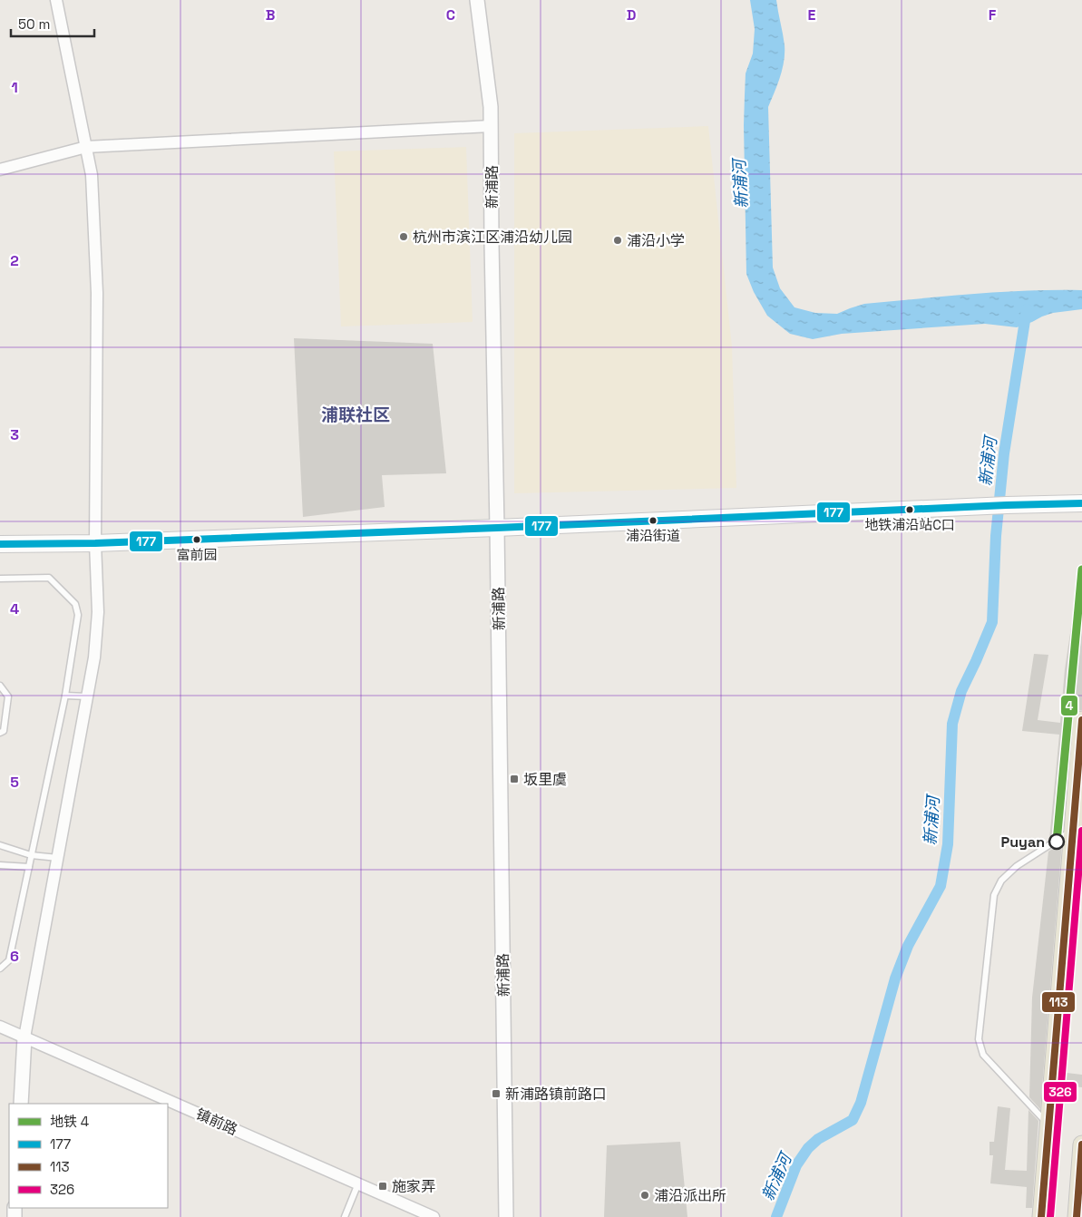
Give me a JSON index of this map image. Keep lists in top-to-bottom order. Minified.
{"streets":{"street":["新浦路","镇前路"]},"districts":["浦联社区"],"water":["新浦河"],"places":{"other":["杭州市滨江区浦沿幼儿园","浦沿小学","地铁浦沿站C口","浦沿街道","富前园","Puyan","浦沿派出所"],"transit":["坂里虞","新浦路镇前路口","施家弄"]},"lines":["transit line 177","metro line 4","transit line 113","transit line 326"],"legend":["地铁 4","177","113","326"],"scale_bar":"50 m","grid":{"columns":["B","C","D","E","F"],"rows":["1","2","3","4","5","6"]}}
